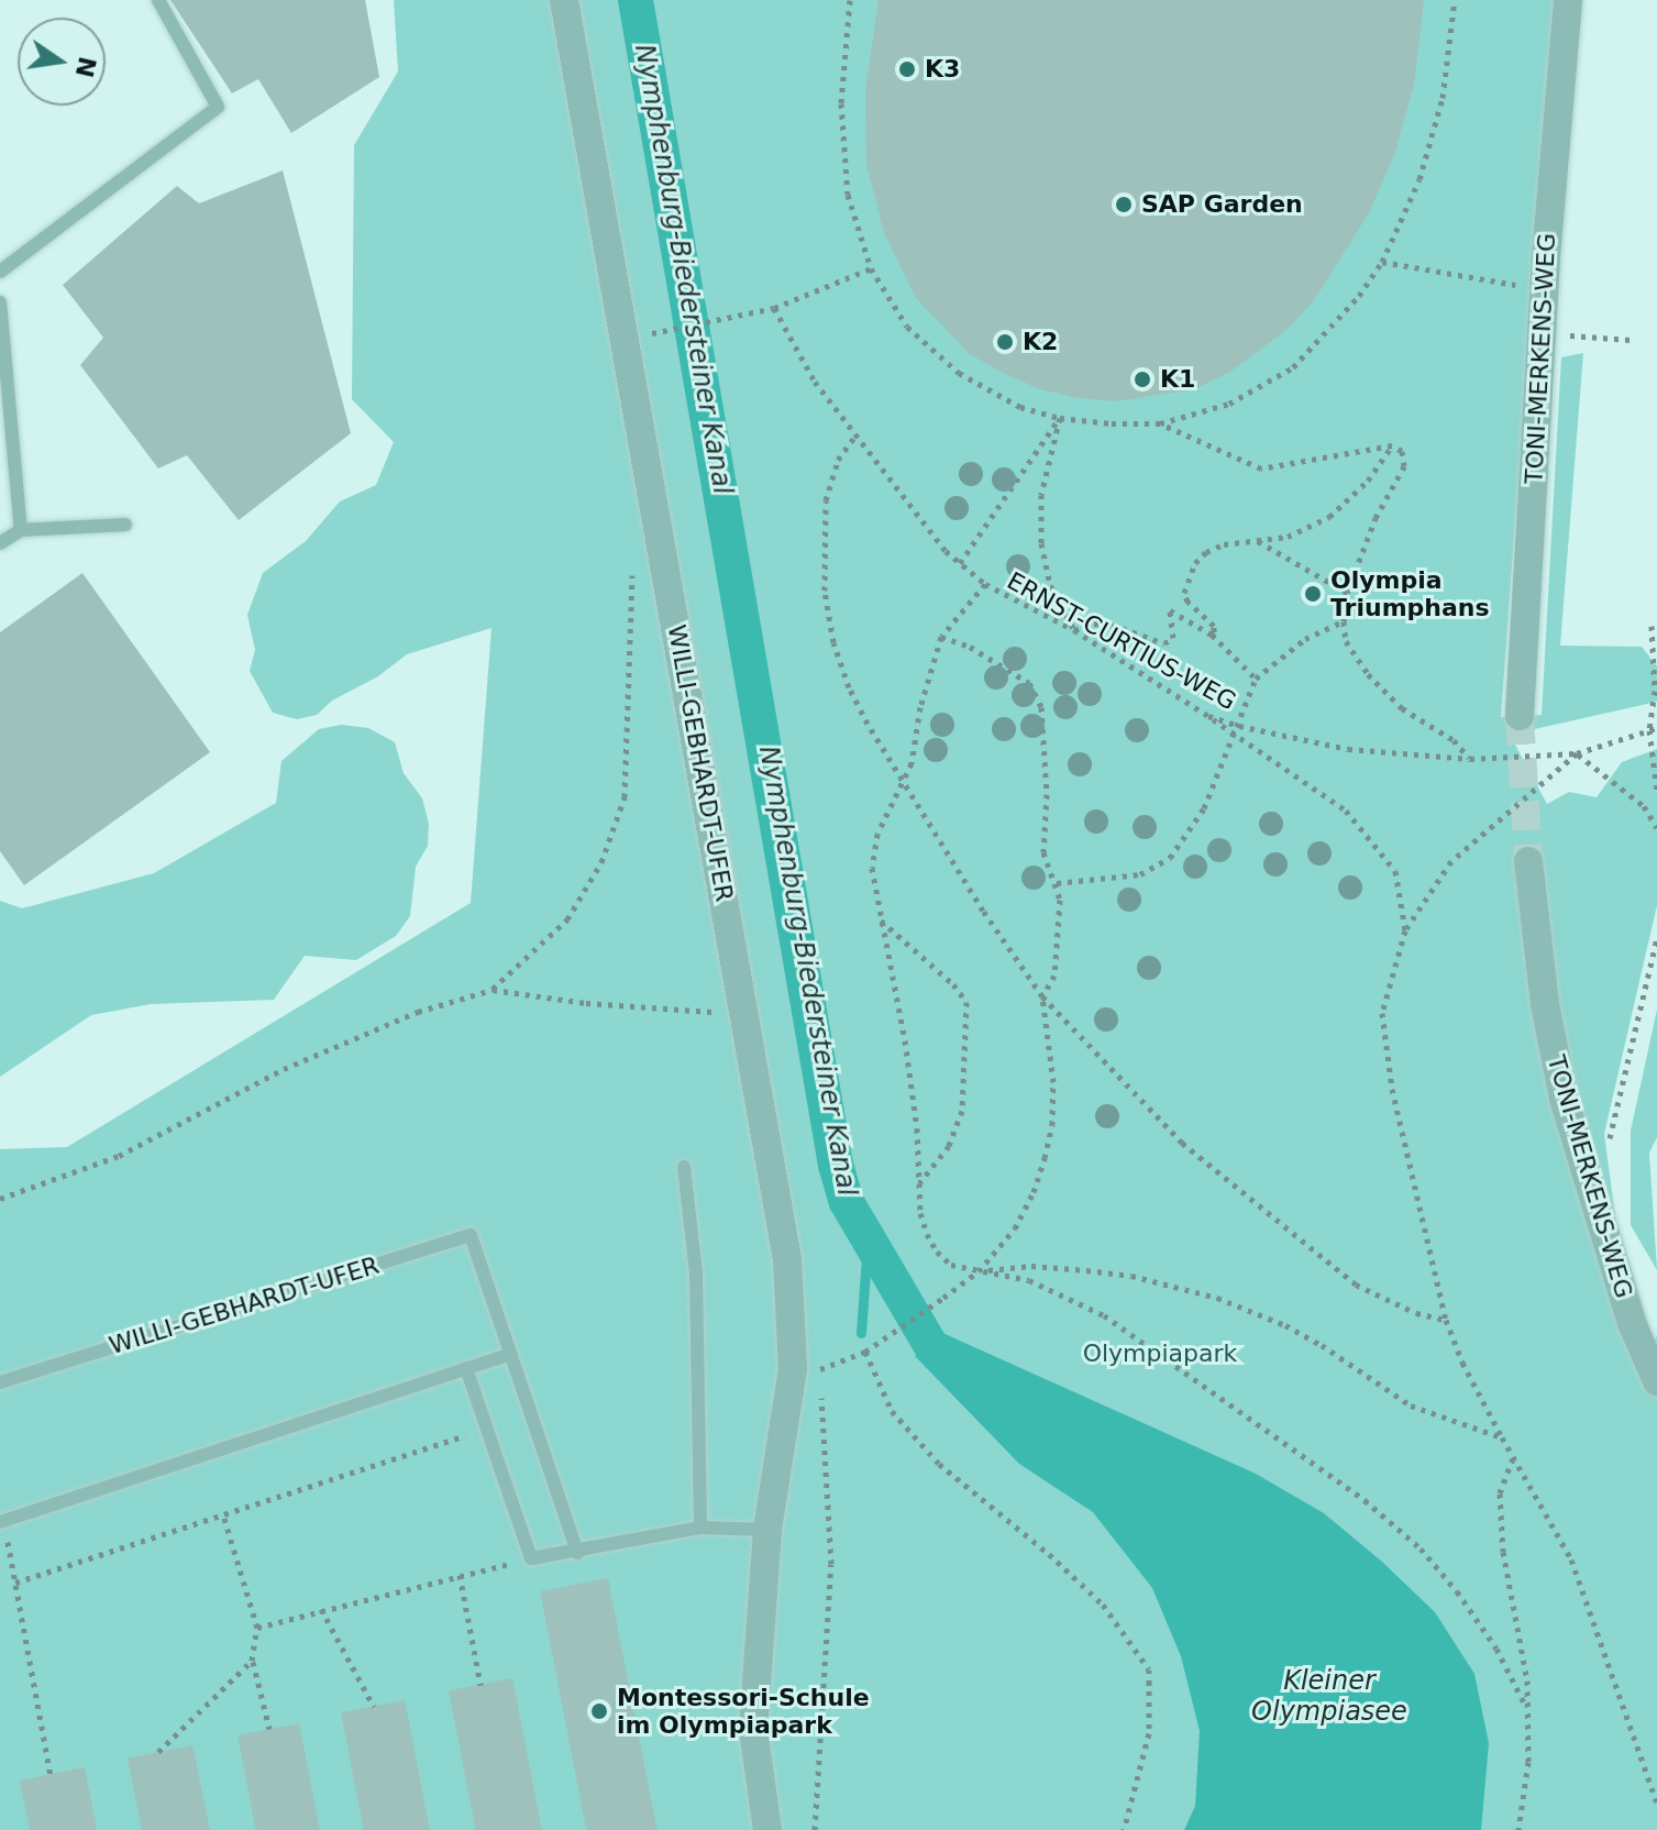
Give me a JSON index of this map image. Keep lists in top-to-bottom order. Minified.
{"streets":{"street":["TONI-MERKENS-WEG","WILLI-GEBHARDT-UFER"],"path":["ERNST-CURTIUS-WEG"]},"water":["Nymphenburg-Biedersteiner Kanal","Kleiner Olympiasee"],"parks":["Olympiapark"],"places":["K3","SAP Garden","K2","K1","Olympia Triumphans","Montessori-Schule im Olympiapark"],"north":"right"}
